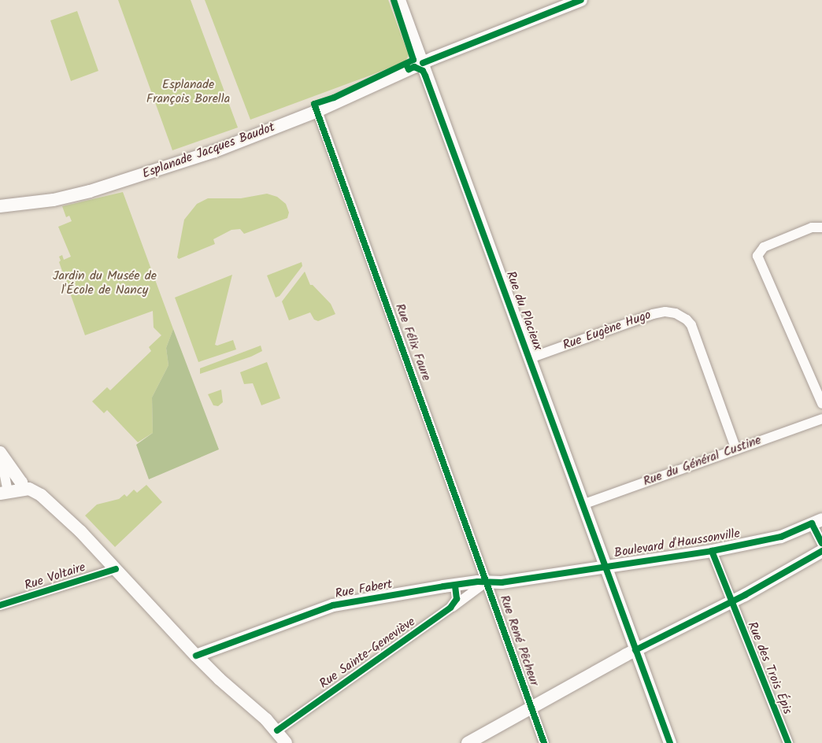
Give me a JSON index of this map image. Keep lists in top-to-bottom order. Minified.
{"streets":{"street":["Esplanade Jacques Baudot","Rue du Placieux","Rue Eugène Hugo","Rue Félix Faure","Rue du Général Custine","Boulevard d'Haussonville","Rue Voltaire","Rue Fabert","Rue René Pêcheur","Rue Sainte-Geneviève","Rue des Trois Épis"]},"crossings":[["Esplanade Jacques Baudot","Rue du Placieux"],["Esplanade Jacques Baudot","Rue Félix Faure"],["Rue du Placieux","Rue Eugène Hugo"],["Rue du Placieux","Rue du Général Custine"],["Rue du Placieux","Boulevard d'Haussonville"],["Rue Eugène Hugo","Rue du Général Custine"],["Rue Félix Faure","Boulevard d'Haussonville"],["Rue Félix Faure","Rue Fabert"],["Rue Félix Faure","Rue René Pêcheur"],["Rue Félix Faure","Rue Sainte-Geneviève"],["Boulevard d'Haussonville","Rue Fabert"],["Boulevard d'Haussonville","Rue René Pêcheur"],["Boulevard d'Haussonville","Rue Sainte-Geneviève"],["Boulevard d'Haussonville","Rue des Trois Épis"],["Rue Fabert","Rue René Pêcheur"],["Rue Fabert","Rue Sainte-Geneviève"],["Rue René Pêcheur","Rue Sainte-Geneviève"]],"parks":["Esplanade François Borella","Jardin du Musée de l'École de Nancy"]}
